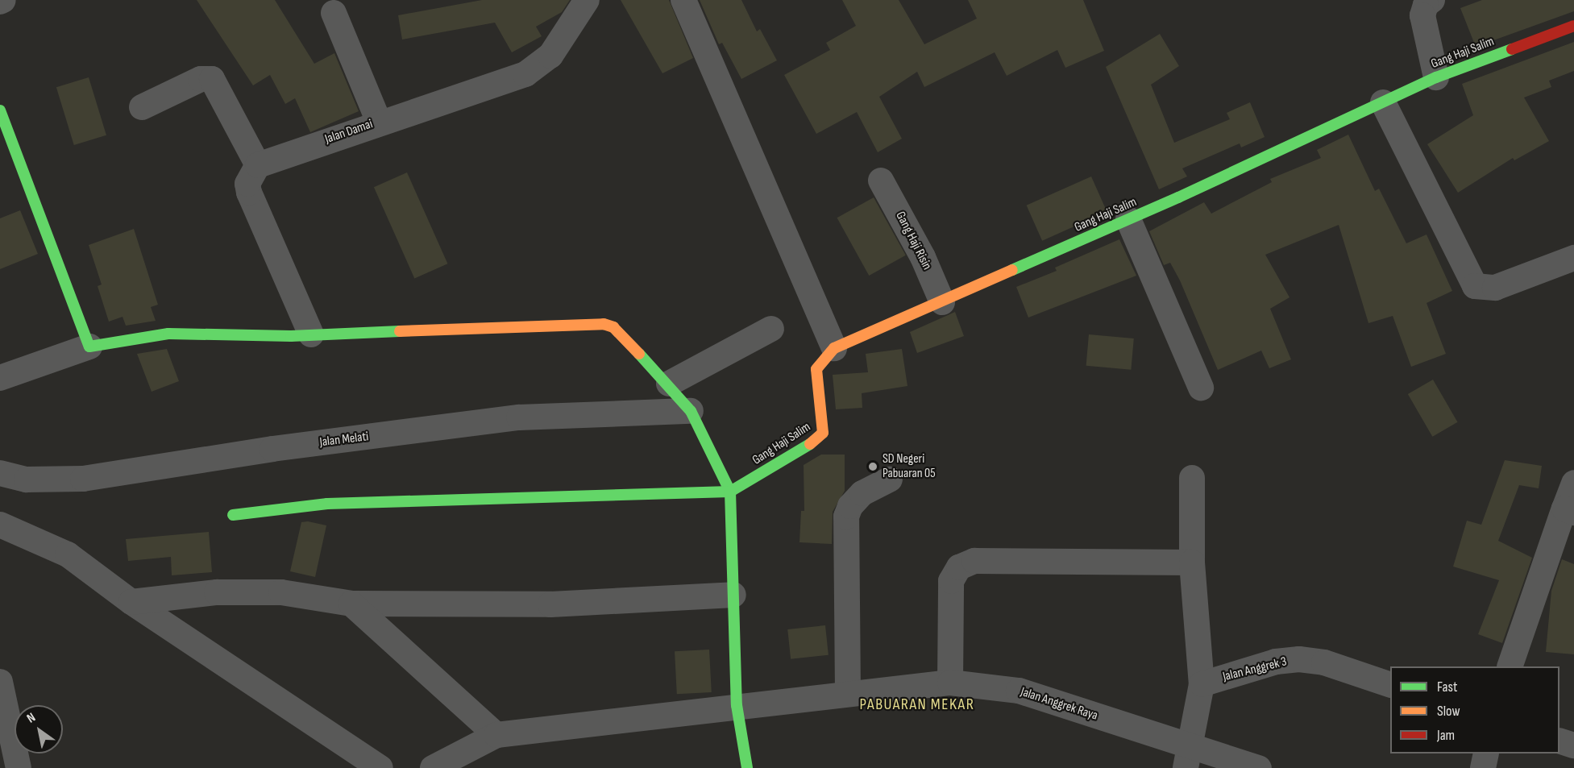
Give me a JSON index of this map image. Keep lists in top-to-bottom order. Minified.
{"streets":{"street":["Gang Haji Salim","Jalan Damai","Gang Haji Risin","Jalan Melati","Jalan Anggrek 3","Jalan Anggrek Raya"]},"crossings":[["Gang Haji Salim","Gang Haji Risin"]],"districts":["PABUARAN MEKAR"],"places":["SD Negeri Pabuaran 05"],"legend":["Fast","Slow","Jam"],"north":"top left"}
